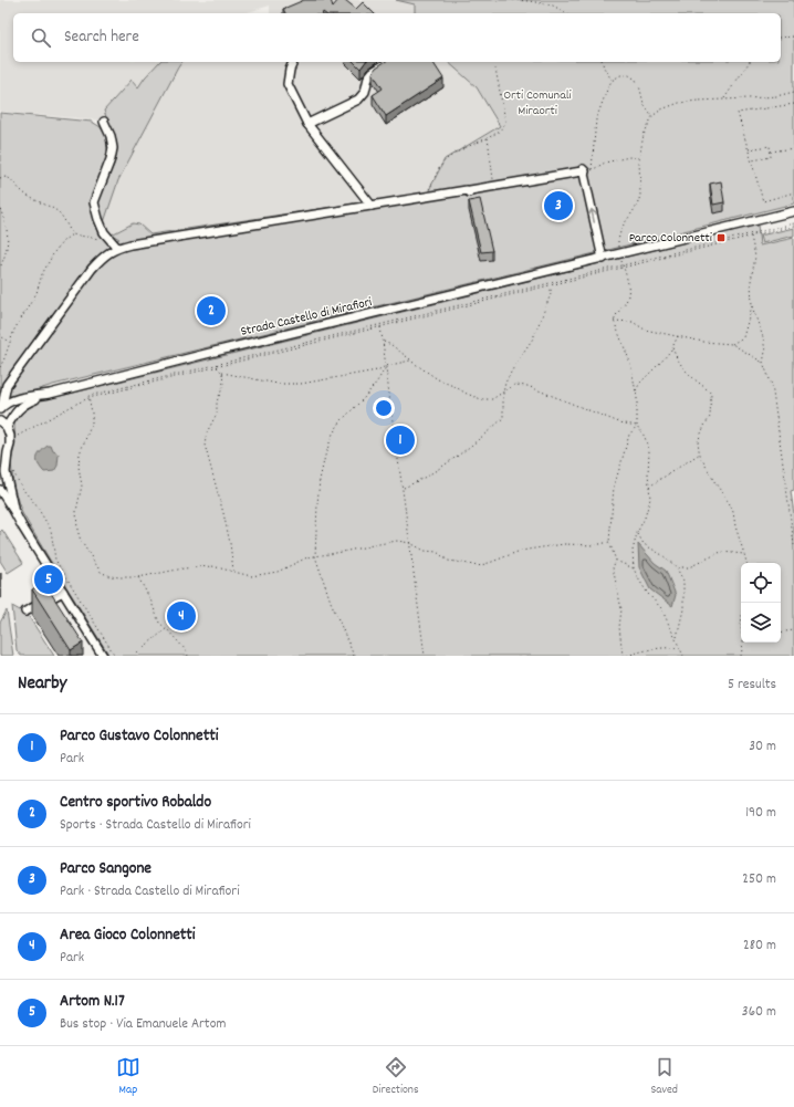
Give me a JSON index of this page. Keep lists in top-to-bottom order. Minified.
{"streets":{"street":["Strada Castello di Mirafiori"]},"parks":["Orti Comunali Miraorti"],"places":{"transit":["Parco Colonnetti"]},"page":{"search":"Search here","pins":["3","2","1","5","4"],"heading":["Nearby","5 results"],"list":[{"mark":"1","name":"Parco Gustavo Colonnetti","note":"Park","value":"30 m"},{"mark":"2","name":"Centro sportivo Robaldo","note":"Sports · Strada Castello di Mirafiori","value":"190 m"},{"mark":"3","name":"Parco Sangone","note":"Park · Strada Castello di Mirafiori","value":"250 m"},{"mark":"4","name":"Area Gioco Colonnetti","note":"Park","value":"280 m"},{"mark":"5","name":"Artom N.17","note":"Bus stop · Via Emanuele Artom","value":"360 m"}],"nav":["Map","Directions","Saved"]}}
